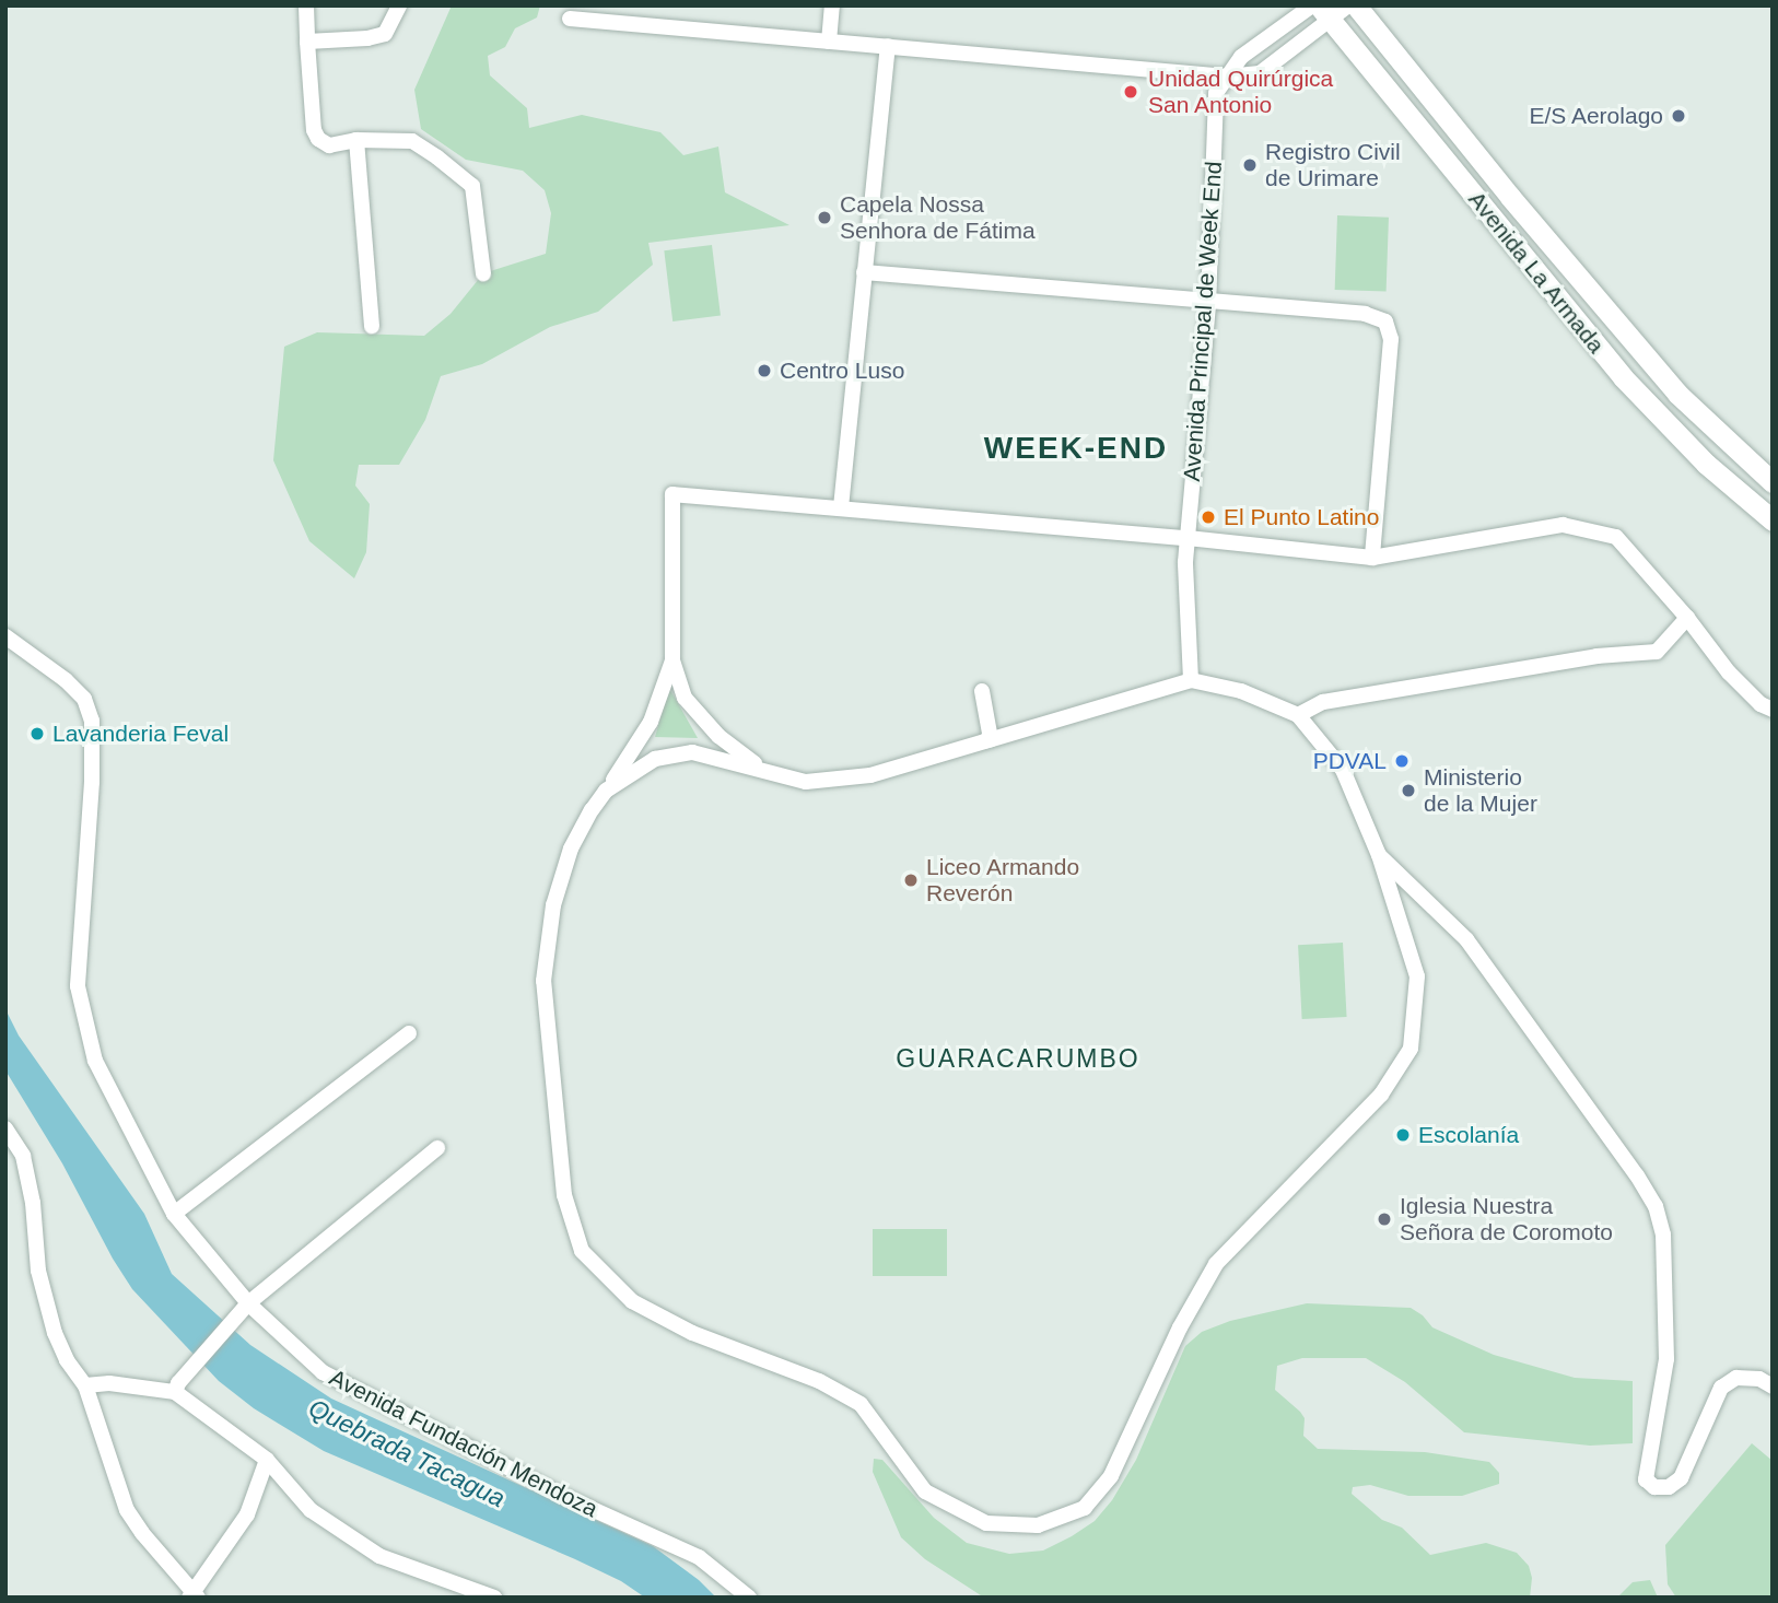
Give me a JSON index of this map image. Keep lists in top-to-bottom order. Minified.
{"streets":{"main road":["Avenida La Armada"],"street":["Avenida Principal de Week End","Avenida Fundación Mendoza"]},"districts":["WEEK-END","GUARACARUMBO"],"water":["Quebrada Tacagua"],"places":["Unidad Quirúrgica San Antonio","E/S Aerolago","Registro Civil de Urimare","Capela Nossa Senhora de Fátima","Centro Luso","El Punto Latino","Lavanderia Feval","PDVAL","Ministerio de la Mujer","Liceo Armando Reverón","Escolanía","Iglesia Nuestra Señora de Coromoto"]}
